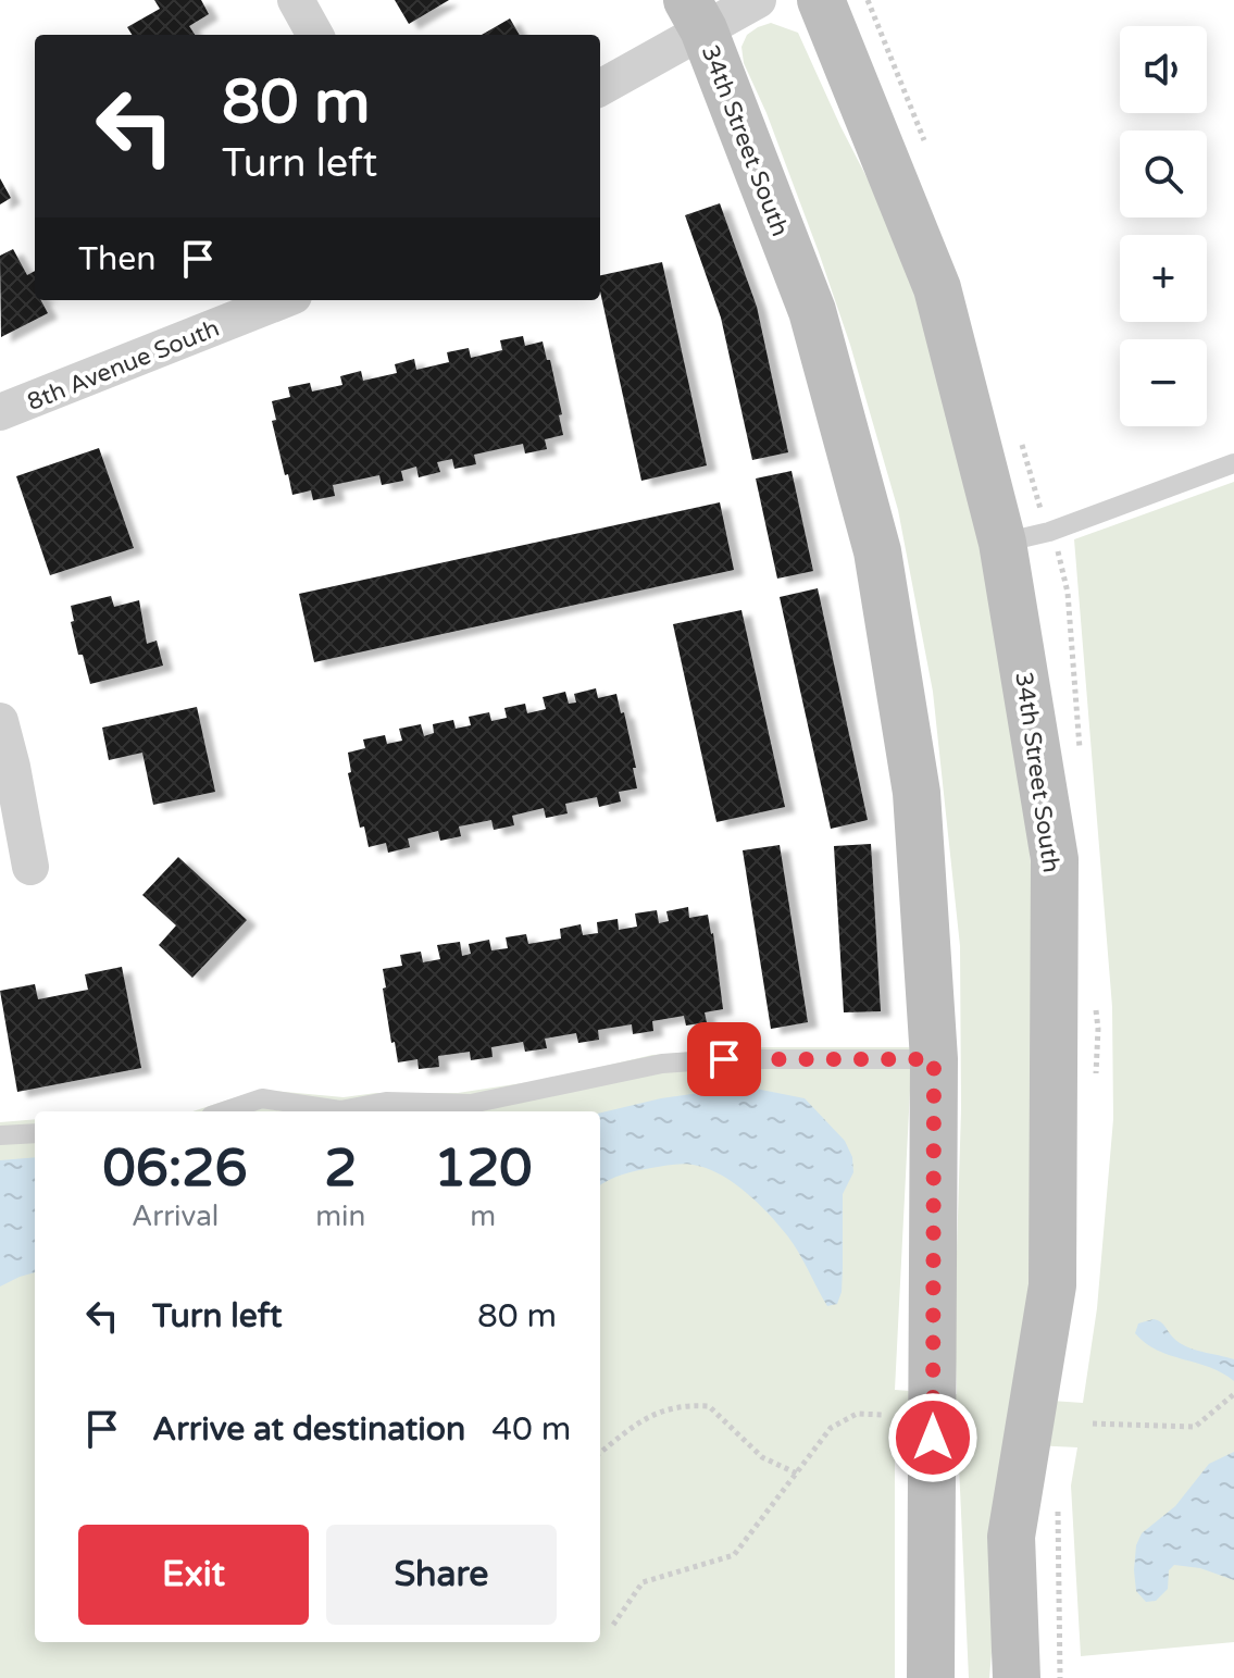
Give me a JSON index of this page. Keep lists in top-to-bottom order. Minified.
{"streets":{"main road":["34th Street South"],"street":["8th Avenue South"]},"page":{"map_buttons":["+","−"],"turn":["80 m","Turn left"],"then":"Then","eta":["06:26","Arrival","2","min","120","m"],"list":[{"name":"Turn left","value":"80 m"},{"name":"Arrive at destination","value":"40 m"}],"buttons":["Exit","Share"]}}
